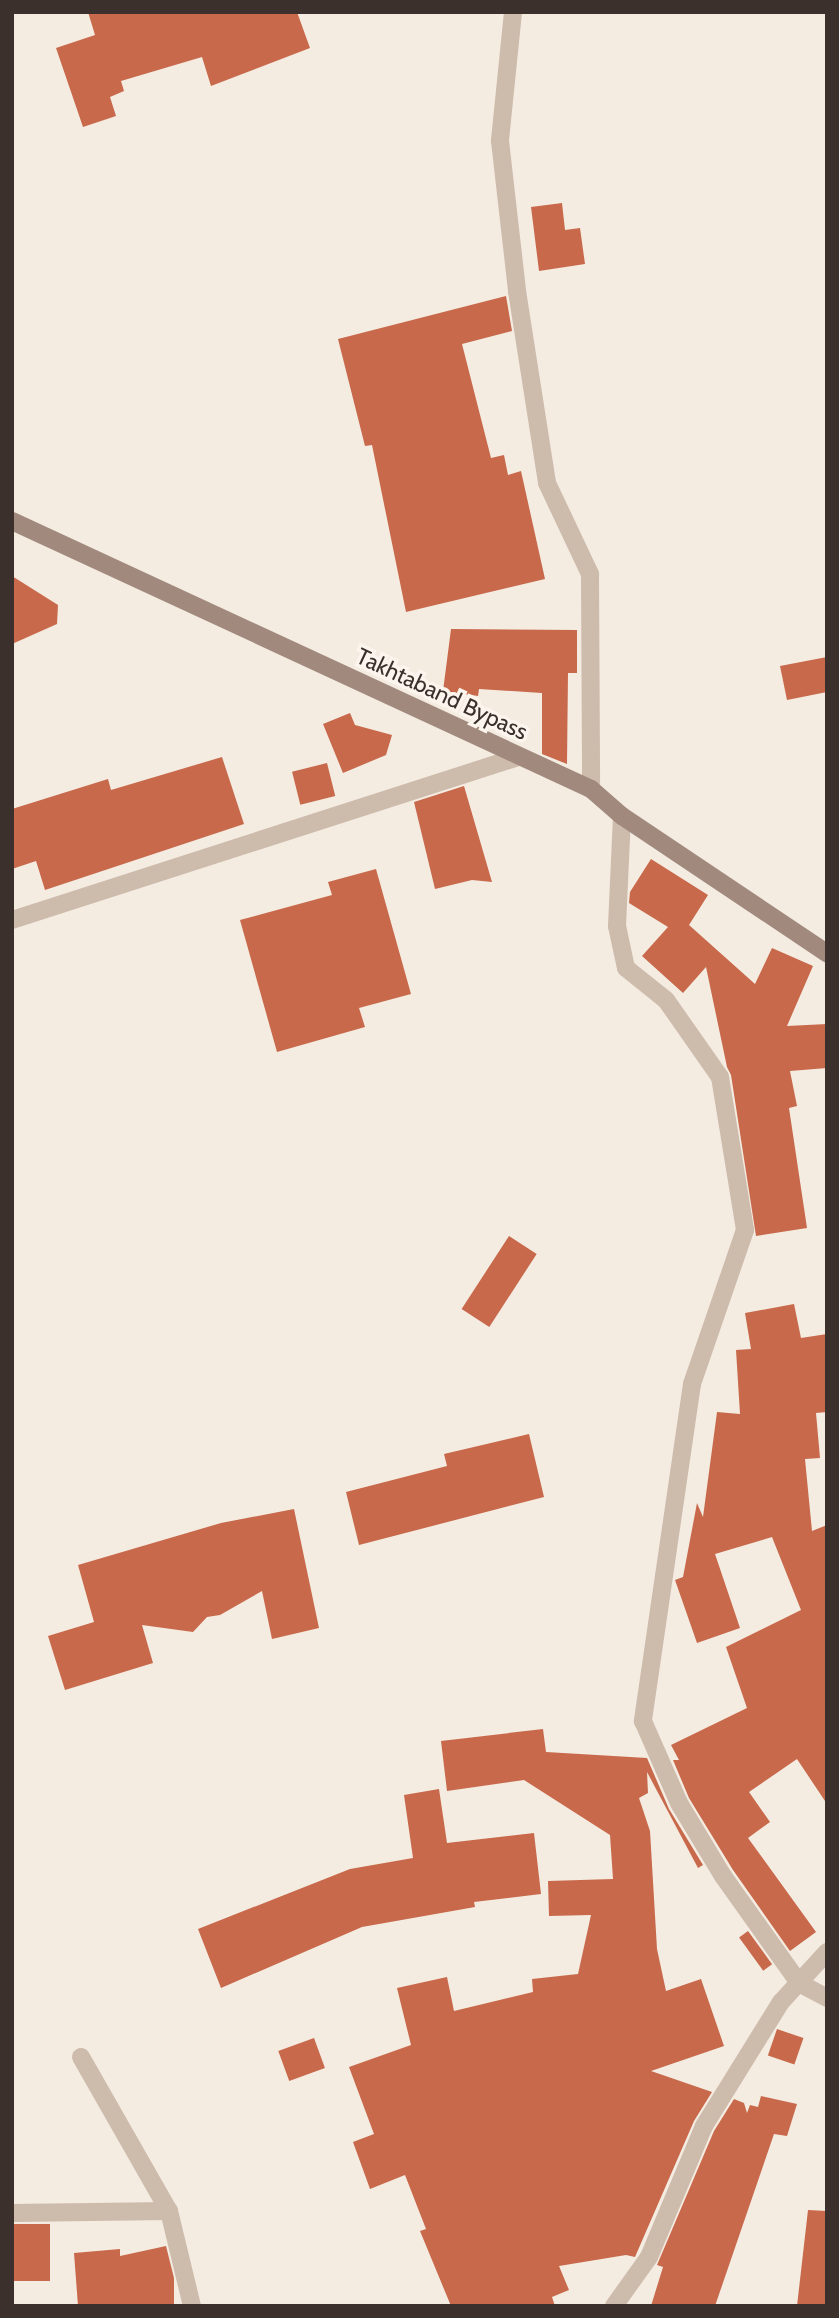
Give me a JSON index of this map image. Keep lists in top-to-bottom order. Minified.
{"streets":{"main road":["Takhtaband Bypass"]}}
